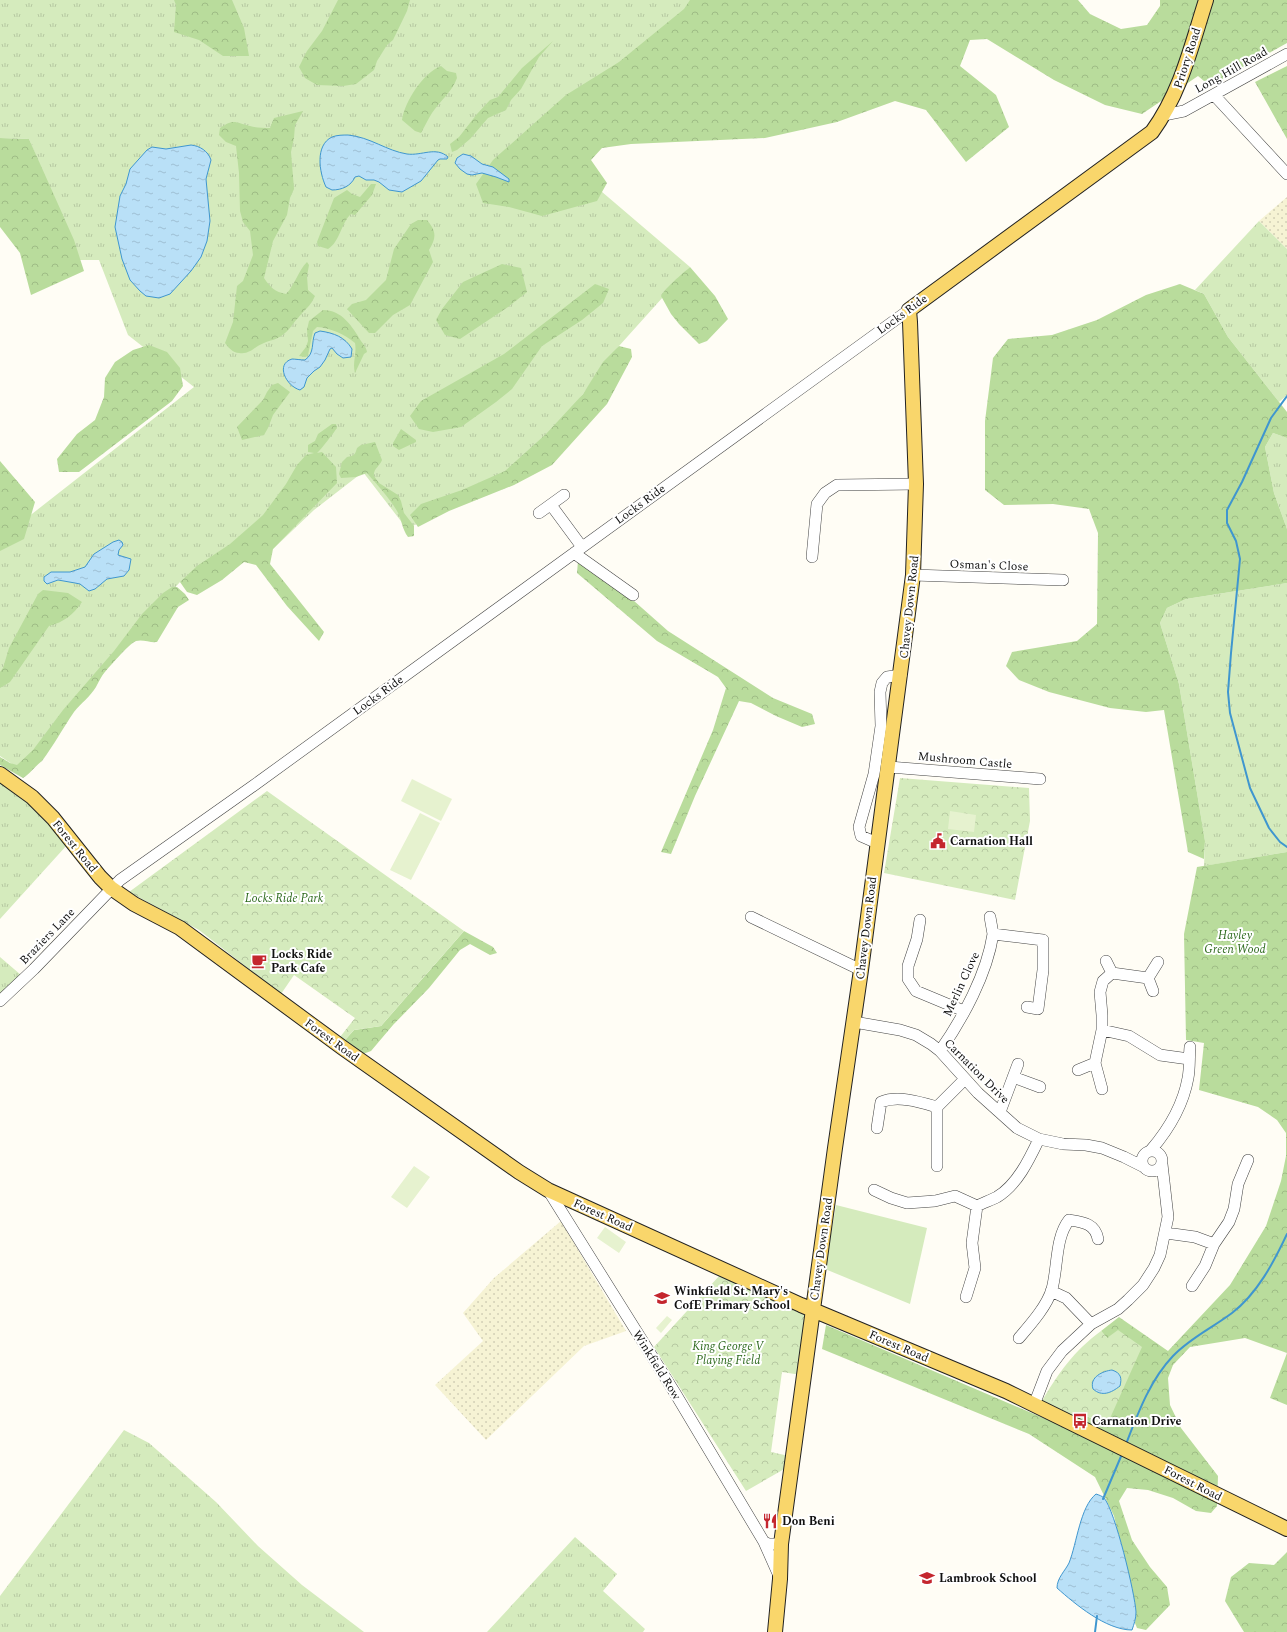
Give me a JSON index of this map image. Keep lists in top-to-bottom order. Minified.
{"streets":{"main road":["Priory Road","Locks Ride","Chavey Down Road","Forest Road","Winkfield Row"],"street":["Long Hill Road","Osman's Close","Mushroom Castle","Braziers Lane","Merlin Clove","Carnation Drive"]},"crossings":[["Priory Road","Long Hill Road"],["Priory Road","Locks Ride"],["Long Hill Road","Locks Ride"],["Locks Ride","Chavey Down Road"],["Locks Ride","Forest Road"],["Locks Ride","Braziers Lane"],["Osman's Close","Chavey Down Road"],["Chavey Down Road","Mushroom Castle"],["Chavey Down Road","Forest Road"],["Chavey Down Road","Carnation Drive"],["Chavey Down Road","Winkfield Row"],["Forest Road","Braziers Lane"],["Forest Road","Winkfield Row"],["Merlin Clove","Carnation Drive"]],"parks":["Locks Ride Park","Hayley Green Wood","King George V Playing Field"],"places":{"public building":["Carnation Hall"],"cafe":["Locks Ride Park Cafe"],"school or university":["Winkfield St. Mary's CofE Primary School","Lambrook School"],"bus stop":["Carnation Drive"],"restaurant":["Don Beni"]}}
